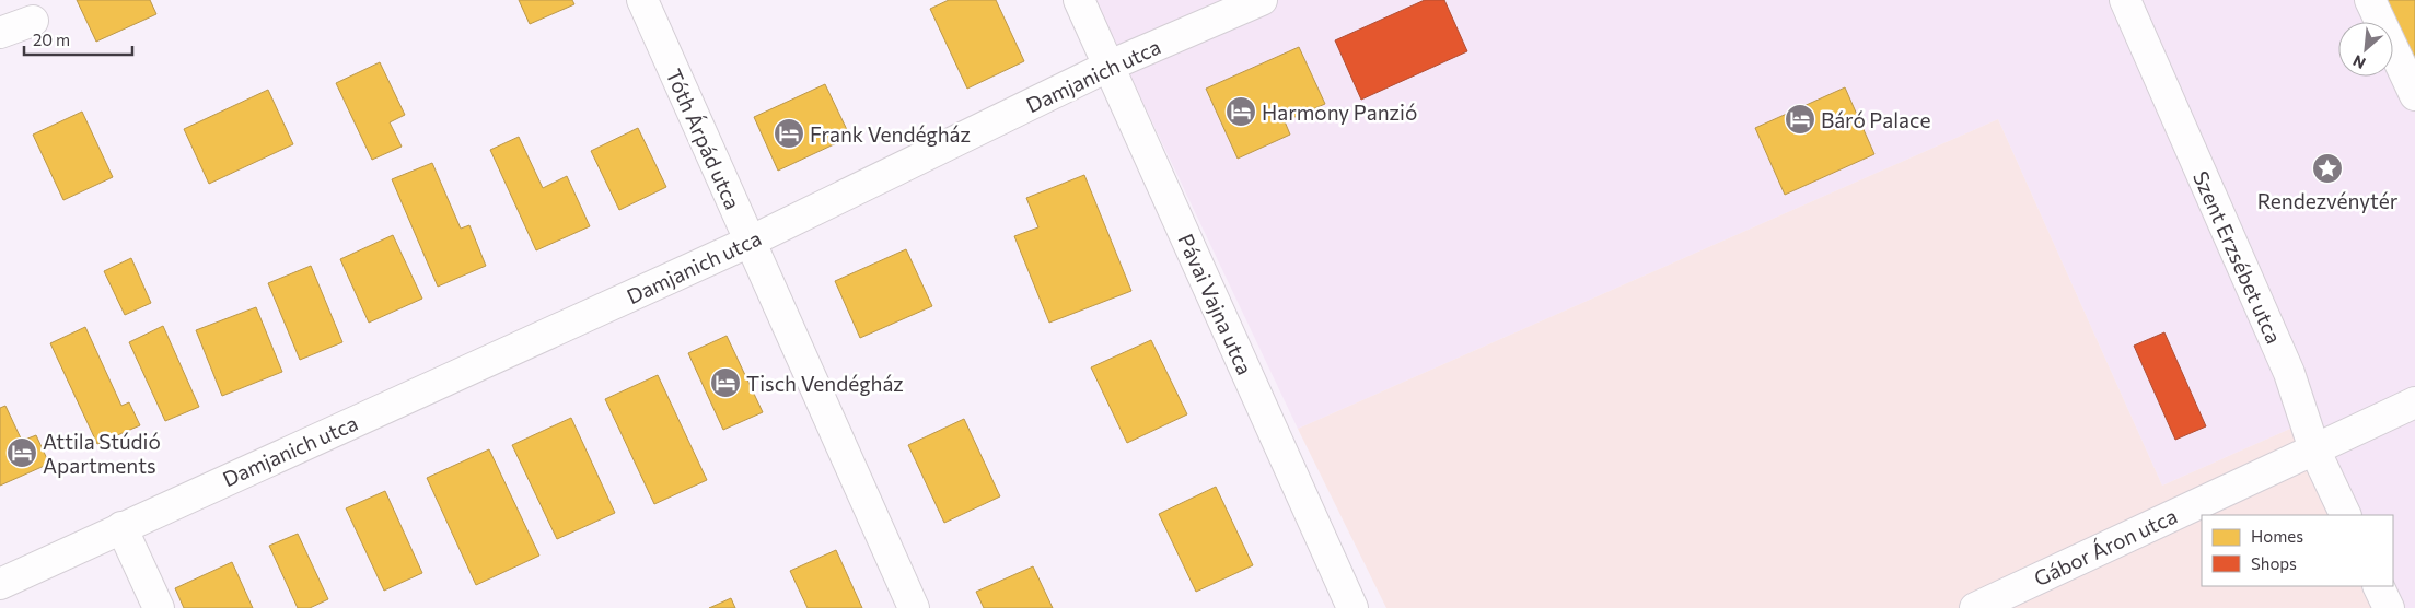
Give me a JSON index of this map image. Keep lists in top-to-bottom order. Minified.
{"streets":{"street":["Damjanich utca","Tóth Árpád utca","Szent Erzsébet utca","Pávai Vajna utca","Gábor Áron utca"]},"crossings":[["Damjanich utca","Tóth Árpád utca"],["Damjanich utca","Pávai Vajna utca"],["Szent Erzsébet utca","Gábor Áron utca"]],"places":{"hotel":["Harmony Panzió","Báró Palace","Frank Vendégház","Tisch Vendégház","Attila Stúdió Apartments"],"place":["Rendezvénytér"]},"legend":["Homes","Shops"],"scale_bar":"20 m","north":"bottom left"}
